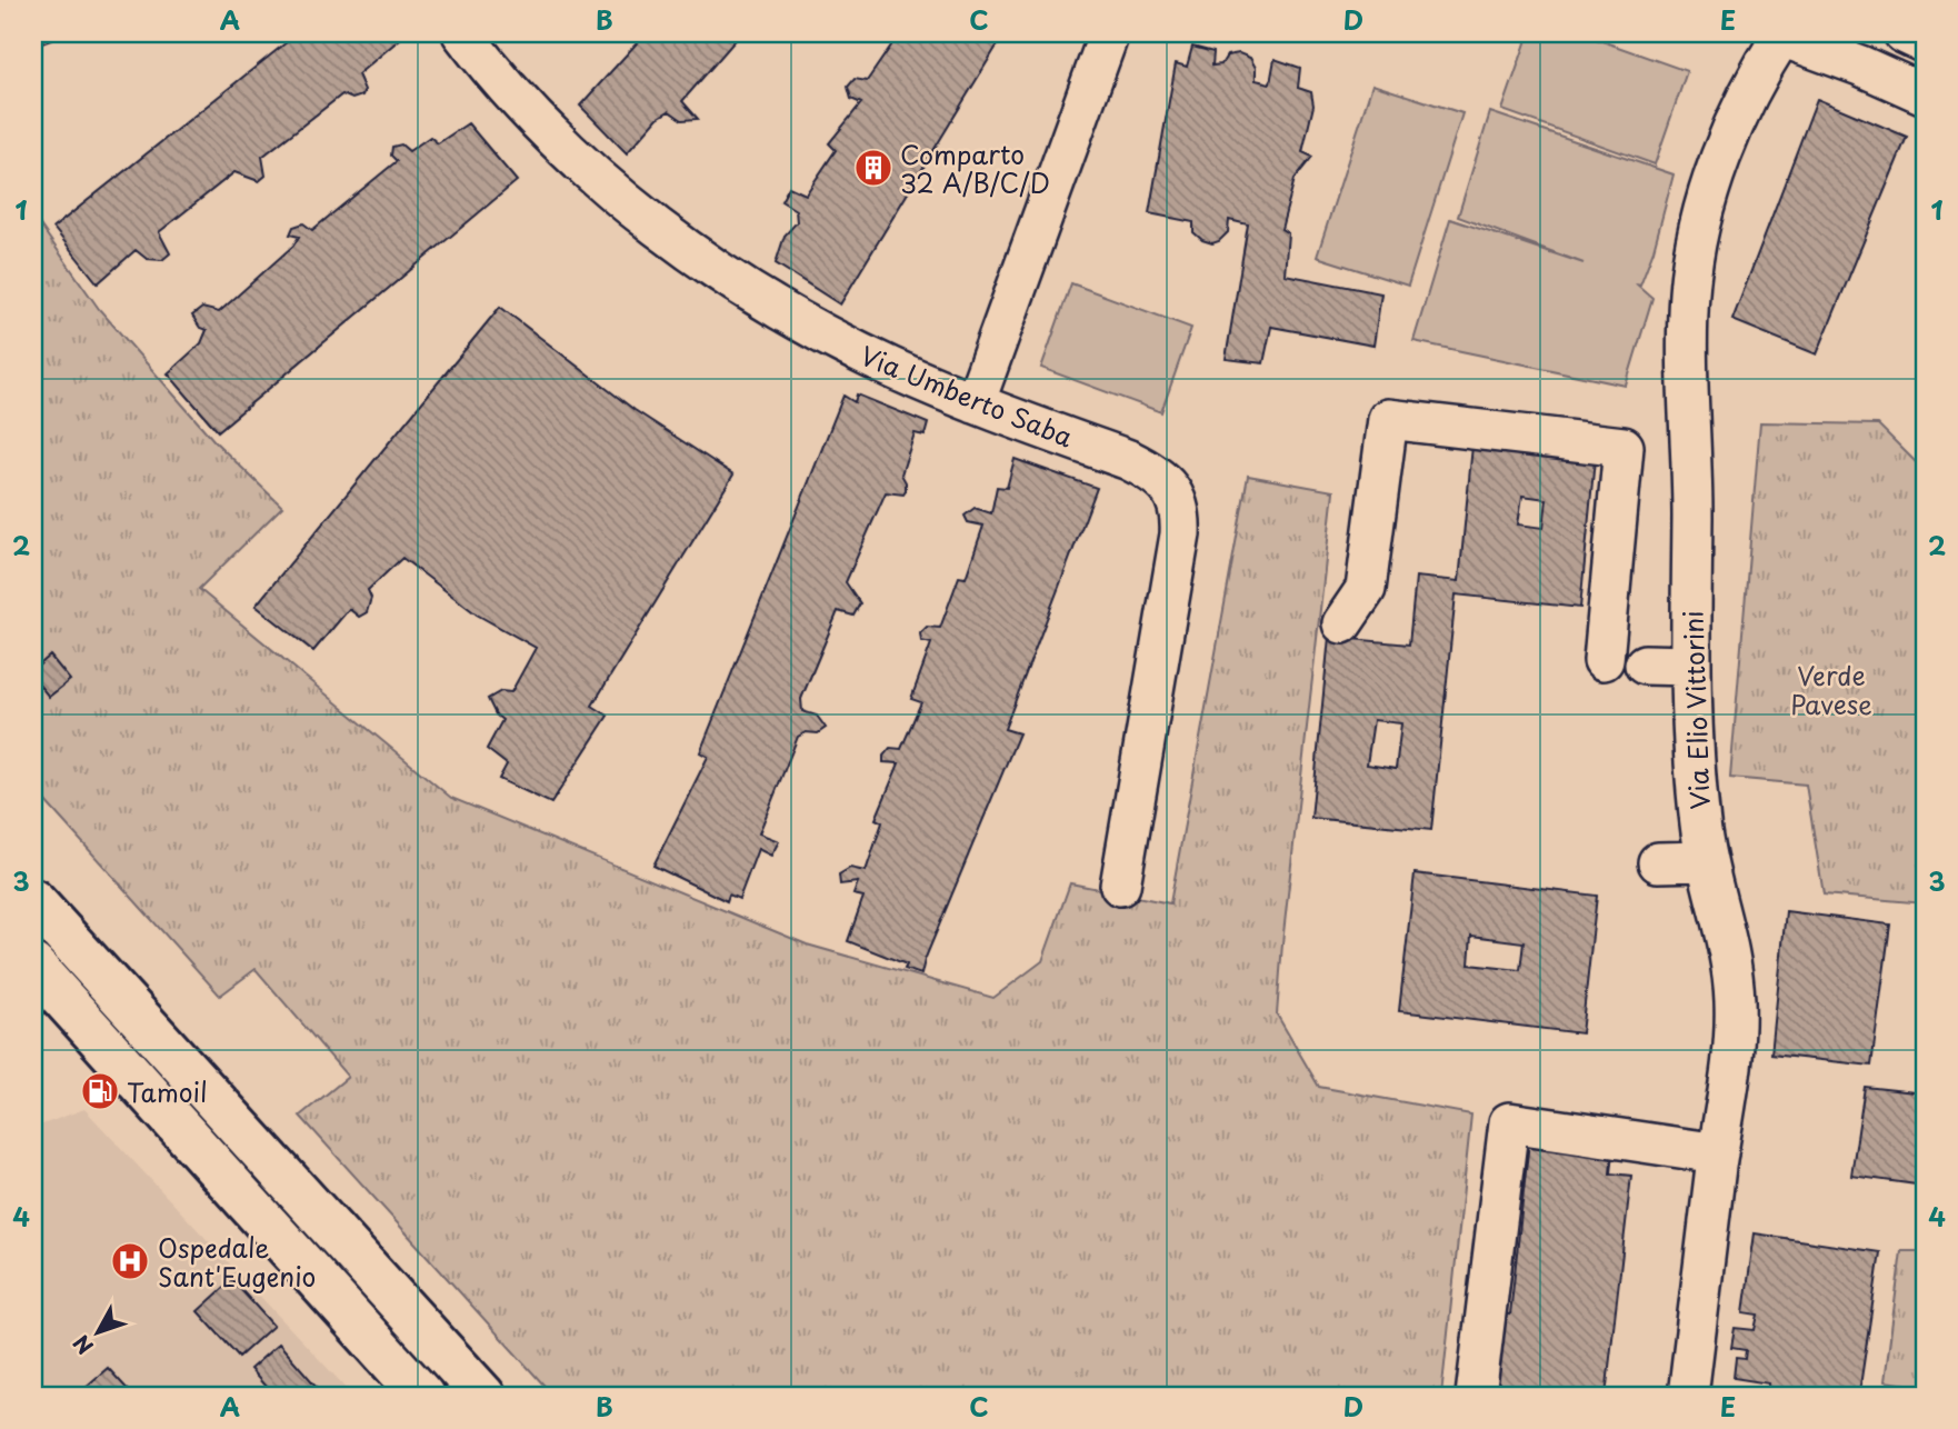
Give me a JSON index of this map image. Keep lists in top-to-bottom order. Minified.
{"streets":{"street":["Via Umberto Saba","Via Elio Vittorini"]},"parks":["Verde Pavese"],"places":{"building":["Comparto 32 A/B/C/D"],"fuel station":["Tamoil"],"hospital":["Ospedale Sant'Eugenio"]},"north":"bottom left","grid":{"columns":["A","B","C","D","E"],"rows":["1","2","3","4"]}}
